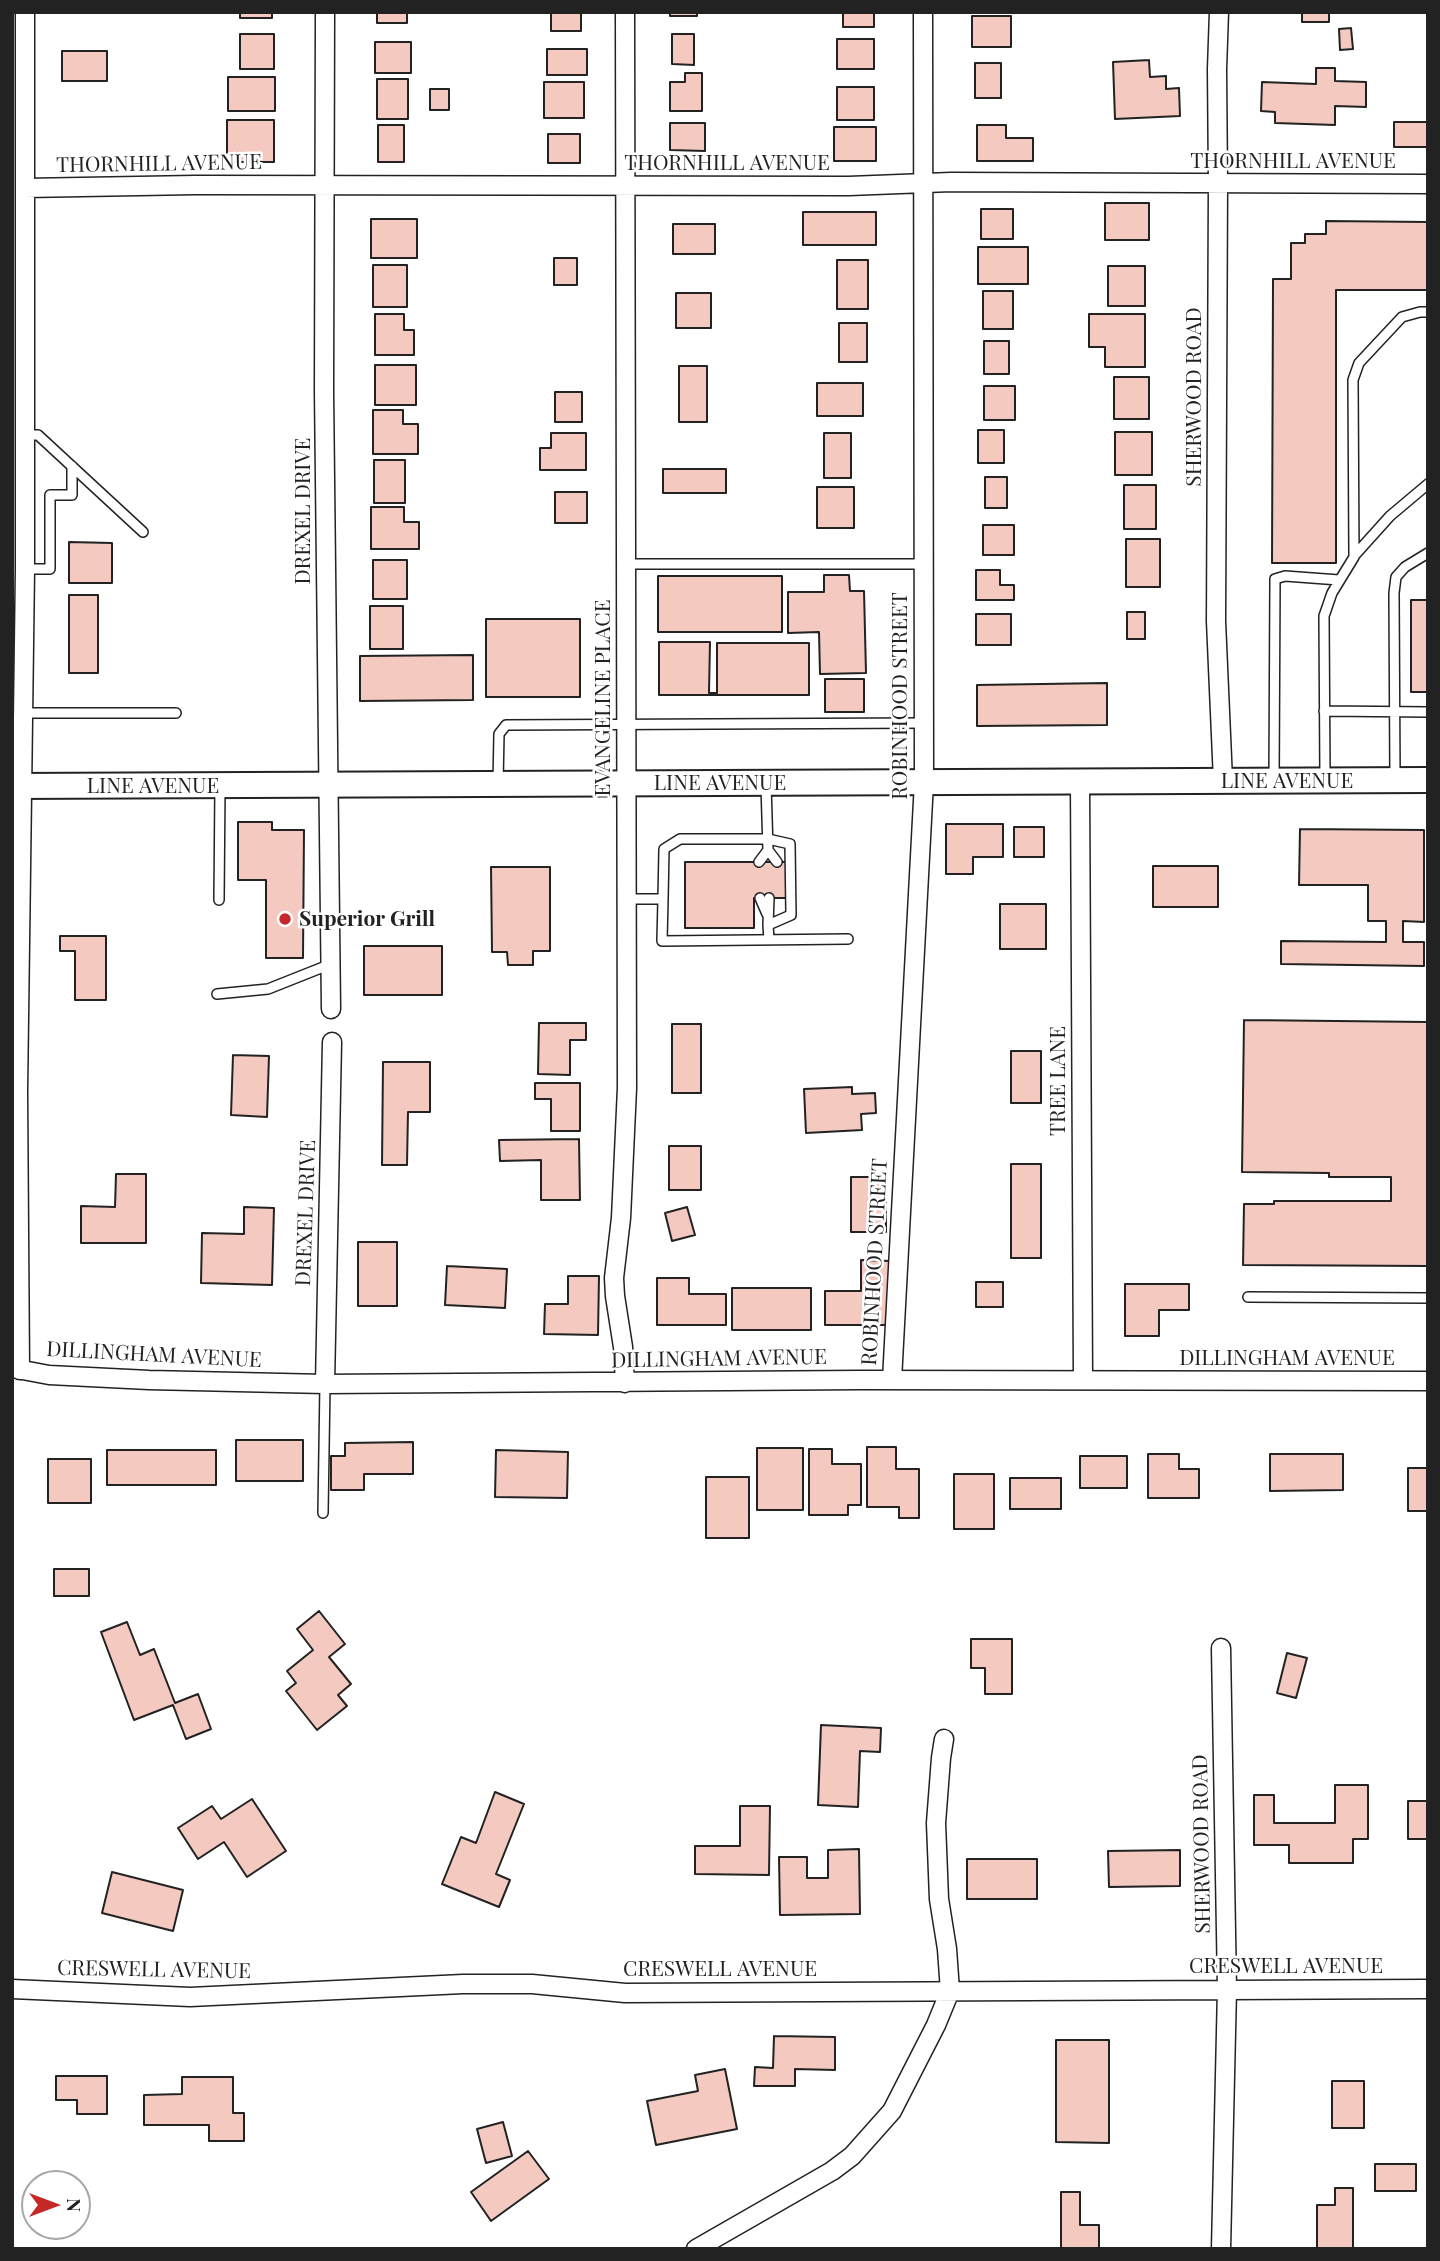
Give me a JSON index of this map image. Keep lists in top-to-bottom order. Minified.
{"streets":{"main road":["LINE AVENUE"],"street":["THORNHILL AVENUE","SHERWOOD ROAD","DREXEL DRIVE","ROBINHOOD STREET","EVANGELINE PLACE","TREE LANE","DILLINGHAM AVENUE","CRESWELL AVENUE"]},"crossings":[["THORNHILL AVENUE","SHERWOOD ROAD"],["THORNHILL AVENUE","DREXEL DRIVE"],["THORNHILL AVENUE","ROBINHOOD STREET"],["THORNHILL AVENUE","EVANGELINE PLACE"],["SHERWOOD ROAD","LINE AVENUE"],["SHERWOOD ROAD","CRESWELL AVENUE"],["DREXEL DRIVE","LINE AVENUE"],["DREXEL DRIVE","DILLINGHAM AVENUE"],["ROBINHOOD STREET","LINE AVENUE"],["ROBINHOOD STREET","DILLINGHAM AVENUE"],["EVANGELINE PLACE","LINE AVENUE"],["EVANGELINE PLACE","DILLINGHAM AVENUE"],["LINE AVENUE","TREE LANE"],["TREE LANE","DILLINGHAM AVENUE"]],"places":["Superior Grill"],"north":"right"}
